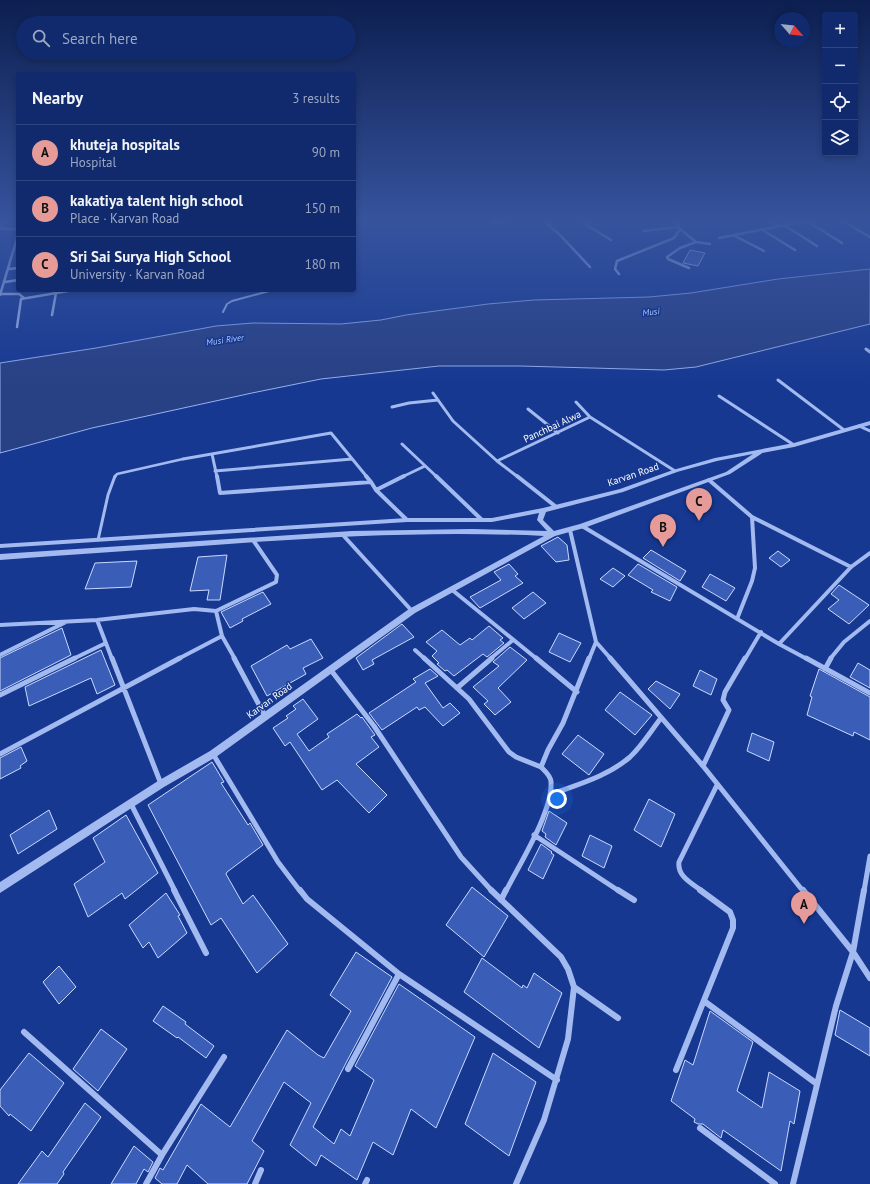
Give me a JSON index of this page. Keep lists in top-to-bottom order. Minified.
{"streets":{"street":["Panchbai Alwa","Karvan Road"]},"crossings":[["Panchbai Alwa","Karvan Road"]],"water":["Musi","Musi River"],"north":"bottom right","page":{"map_buttons":["+","−"],"search":"Search here","heading":["Nearby","3 results"],"list":[{"mark":"A","name":"khuteja hospitals","note":"Hospital","value":"90 m"},{"mark":"B","name":"kakatiya talent high school","note":"Place · Karvan Road","value":"150 m"},{"mark":"C","name":"Sri Sai Surya High School","note":"University · Karvan Road","value":"180 m"}],"pins":["C","B","A"]}}
